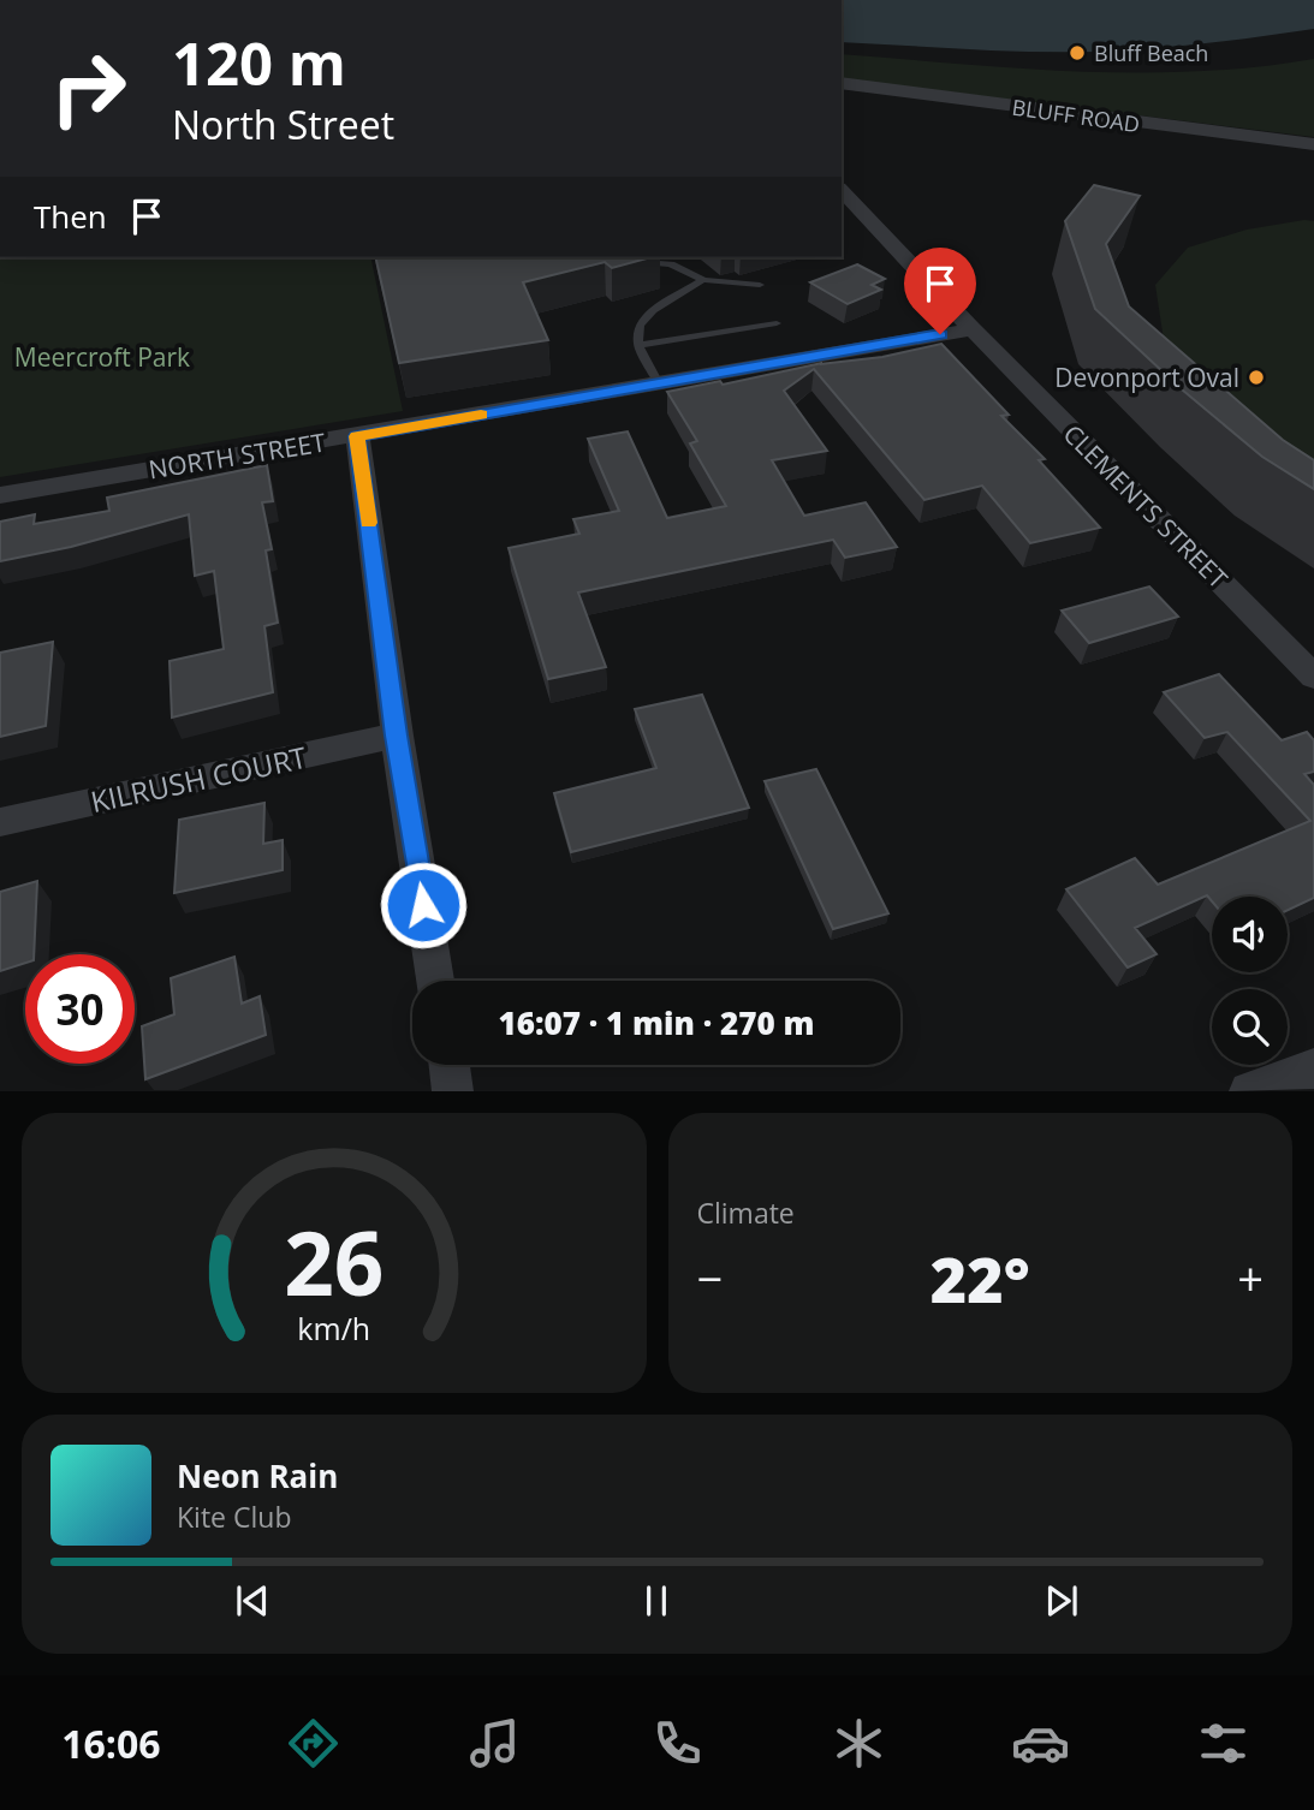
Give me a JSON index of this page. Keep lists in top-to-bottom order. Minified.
{"streets":{"street":["BLUFF ROAD","NORTH STREET","CLEMENTS STREET","KILRUSH COURT"]},"crossings":[["NORTH STREET","CLEMENTS STREET"]],"parks":["Meercroft Park"],"places":["Bluff Beach","Devonport Oval"],"page":{"turn":["120 m","North Street"],"then":"Then","limit":"30","trip":"16:07 · 1 min · 270 m","tile":"Climate","heat":["−","22°","+"],"song":["Neon Rain","Kite Club"],"tabs":"16:06","gauge":["26","km/h"]}}
